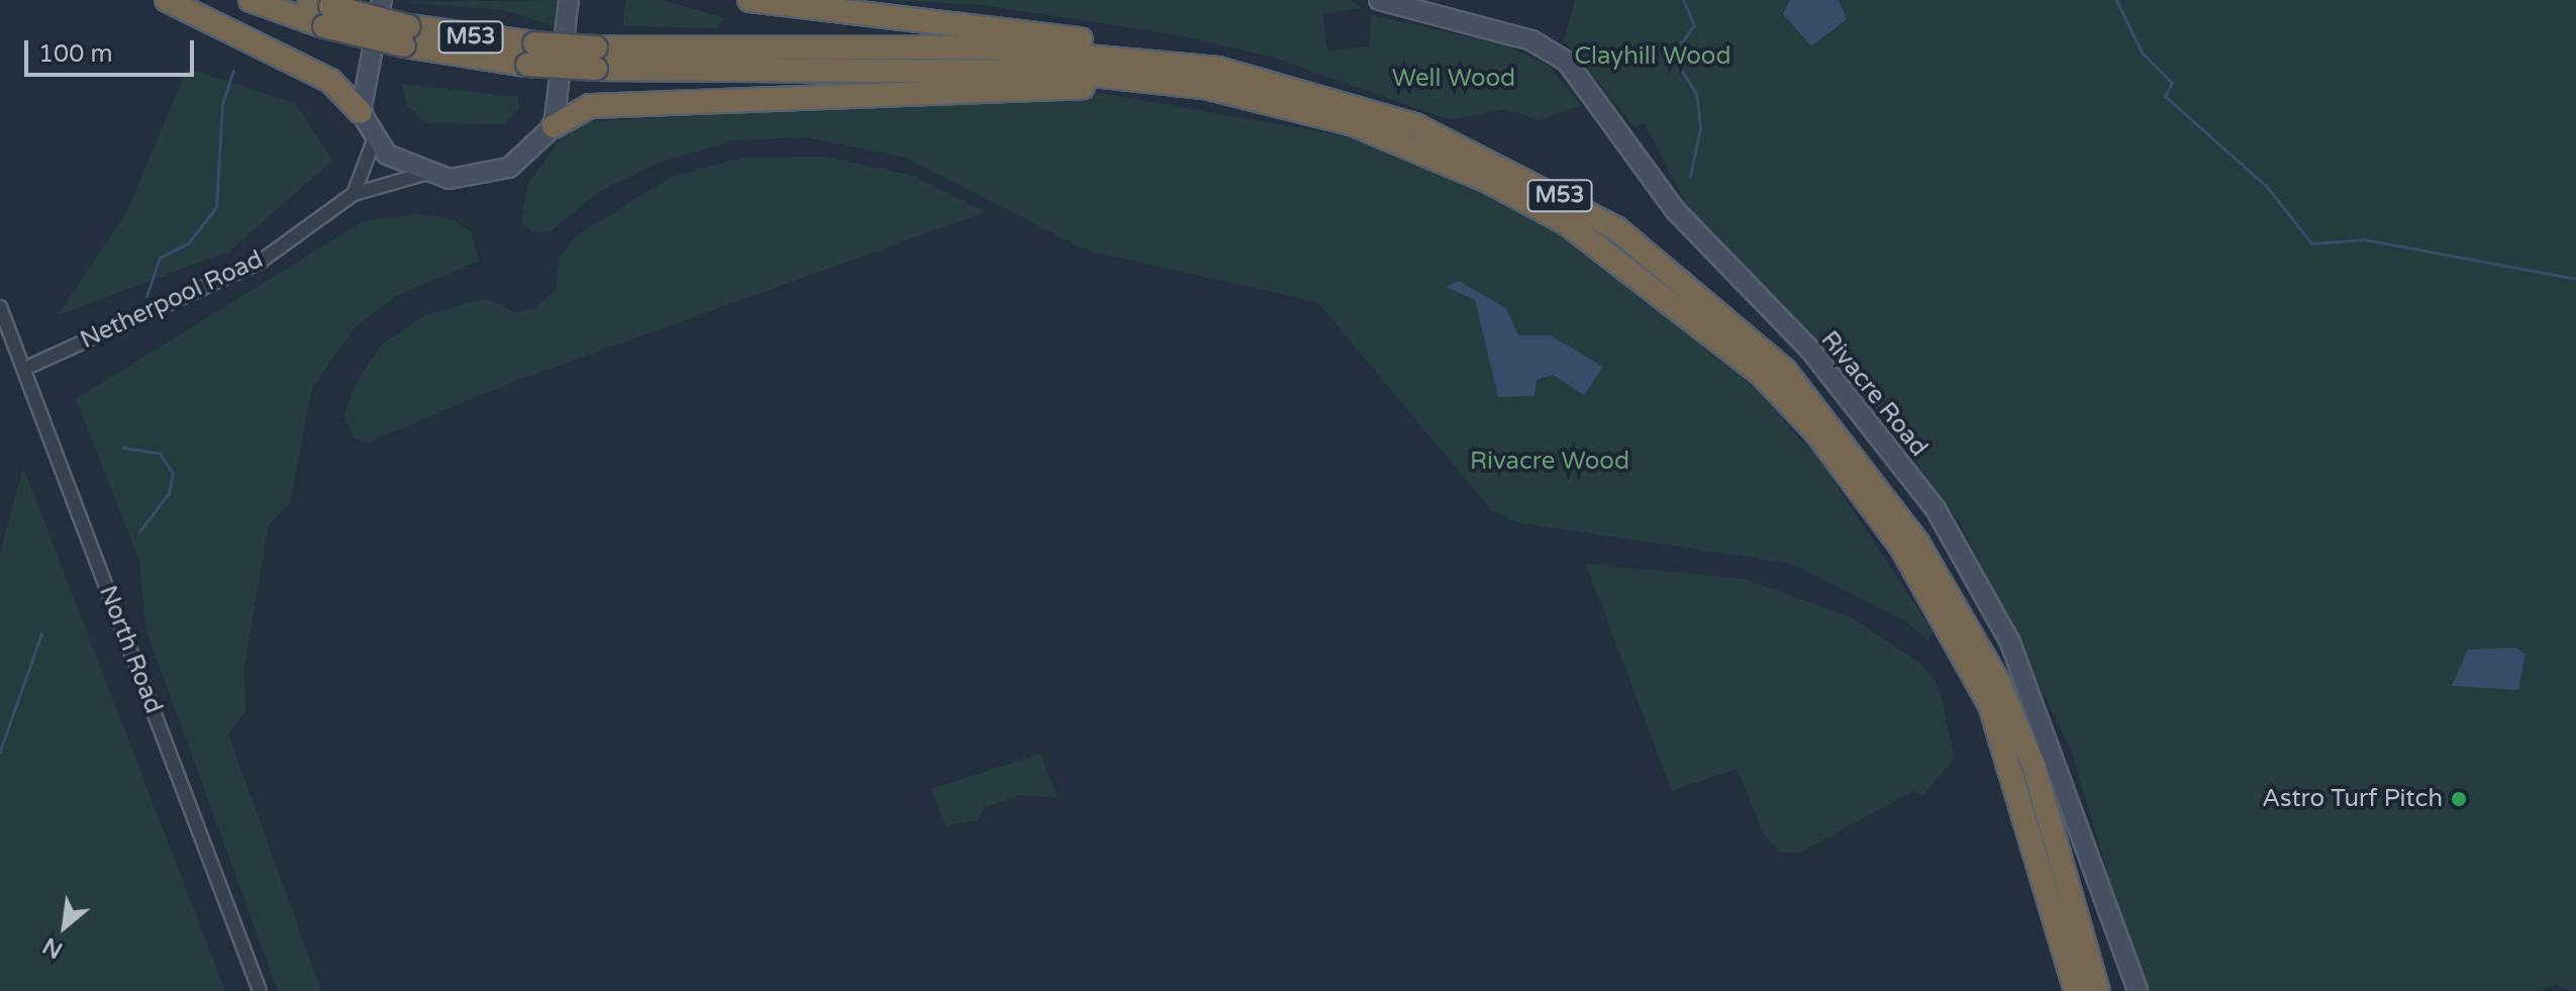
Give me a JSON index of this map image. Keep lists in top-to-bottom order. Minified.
{"streets":{"highway":["M53"],"main road":["Rivacre Road"],"street":["Netherpool Road","North Road"]},"crossings":[["Netherpool Road","North Road"]],"parks":["Clayhill Wood","Well Wood","Rivacre Wood"],"places":["Astro Turf Pitch"],"scale_bar":"100 m","north":"bottom left"}
